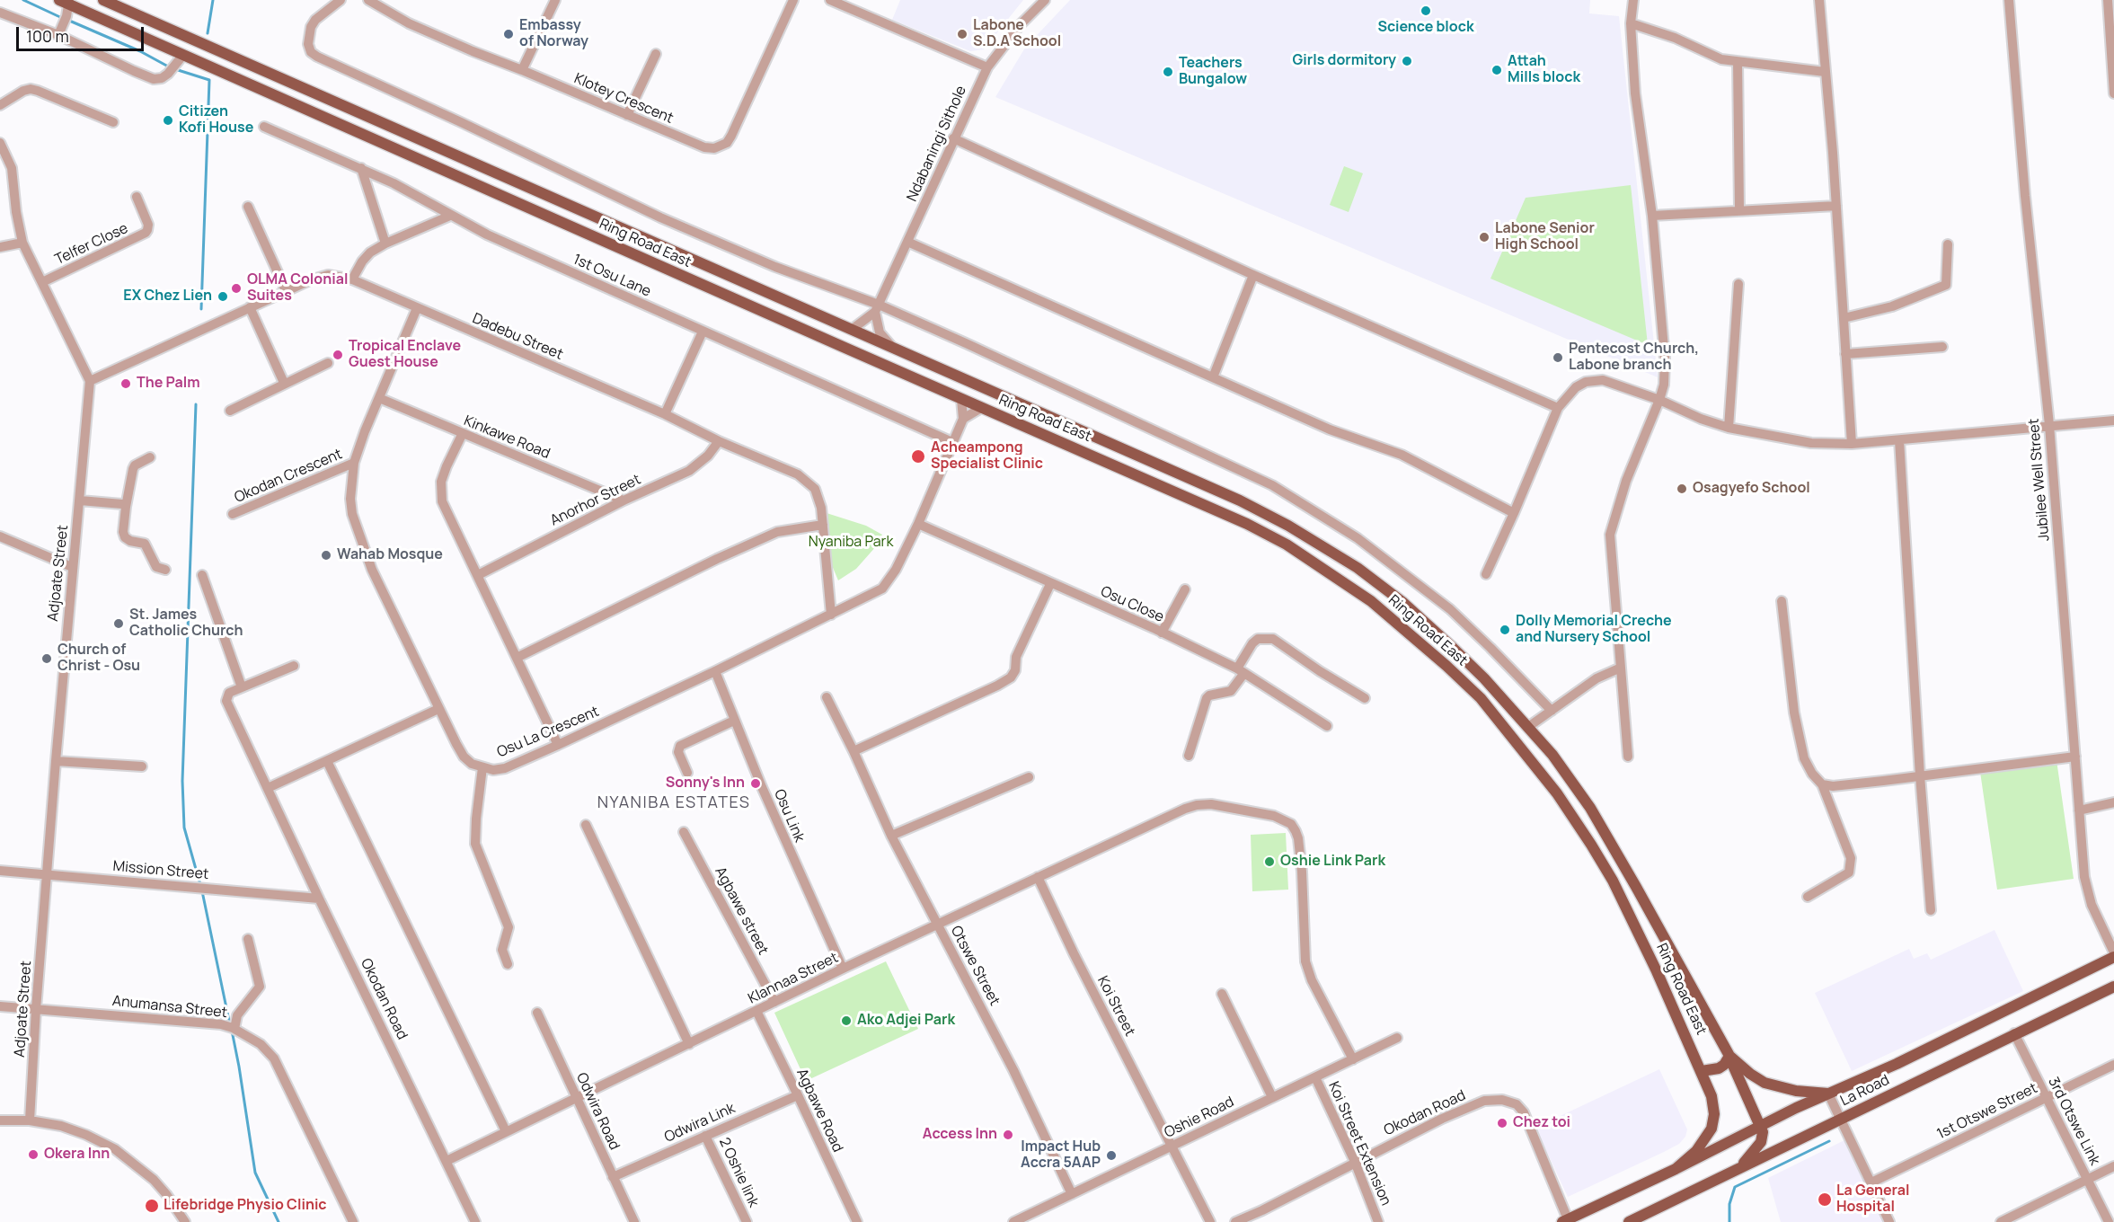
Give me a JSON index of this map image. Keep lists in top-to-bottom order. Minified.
{"streets":{"main road":["Ring Road East","La Road"],"street":["Klotey Crescent","Ndabaningi Sithole","Telfer Close","1st Osu Lane","Dadebu Street","Kinkawe Road","Okodan Crescent","Jubilee Well Street","Anorhor Street","Adjoate Street","Osu Close","Osu La Crescent","Osu Link","Mission Street","Agbawe street","Otswe Street","Klannaa Street","Okodan Road","Koi Street","Anumansa Street","Agbawe Road","Odwira Road","1st Otswe Street","Oshie Road","3rd Otswe Link","Odwira Link","Koi Street Extension","2 Oshie link"]},"crossings":[["Ndabaningi Sithole","Ring Road East"],["Ring Road East","Osu La Crescent"],["Ring Road East","La Road"],["1st Osu Lane","Osu La Crescent"],["Dadebu Street","Anorhor Street"],["Dadebu Street","Adjoate Street"],["Dadebu Street","Osu La Crescent"],["Kinkawe Road","Anorhor Street"],["Kinkawe Road","Osu La Crescent"],["Okodan Crescent","Osu La Crescent"],["Jubilee Well Street","La Road"],["Adjoate Street","Mission Street"],["Adjoate Street","Anumansa Street"],["Osu Close","Osu La Crescent"],["Osu La Crescent","Osu Link"],["Osu Link","Klannaa Street"],["Mission Street","Okodan Road"],["Agbawe street","Klannaa Street"],["Otswe Street","Klannaa Street"],["Otswe Street","Oshie Road"],["Klannaa Street","Okodan Road"],["Klannaa Street","Koi Street"],["Klannaa Street","Agbawe Road"],["Klannaa Street","Odwira Road"],["Klannaa Street","Oshie Road"],["Okodan Road","La Road"],["Okodan Road","Koi Street Extension"],["Koi Street","Oshie Road"],["La Road","3rd Otswe Link"],["Agbawe Road","Odwira Link"],["Odwira Road","Odwira Link"],["1st Otswe Street","3rd Otswe Link"],["Oshie Road","Koi Street Extension"],["Odwira Link","2 Oshie link"]],"districts":["NYANIBA ESTATES"],"parks":["Nyaniba Park"],"places":["Science block","Embassy of Norway","Labone S.D.A School","Girls dormitory","Attah Mills block","Teachers Bungalow","Citizen Kofi House","Labone Senior High School","OLMA Colonial Suites","EX Chez Lien","Tropical Enclave Guest House","Pentecost Church, Labone branch","The Palm","Acheampong Specialist Clinic","Osagyefo School","Wahab Mosque","St. James Catholic Church","Dolly Memorial Creche and Nursery School","Church of Christ - Osu","Sonny's Inn","Oshie Link Park","Ako Adjei Park","Chez toi","Access Inn","Okera Inn","Impact Hub Accra 5AAP","La General Hospital","Lifebridge Physio Clinic"],"scale_bar":"100 m"}
